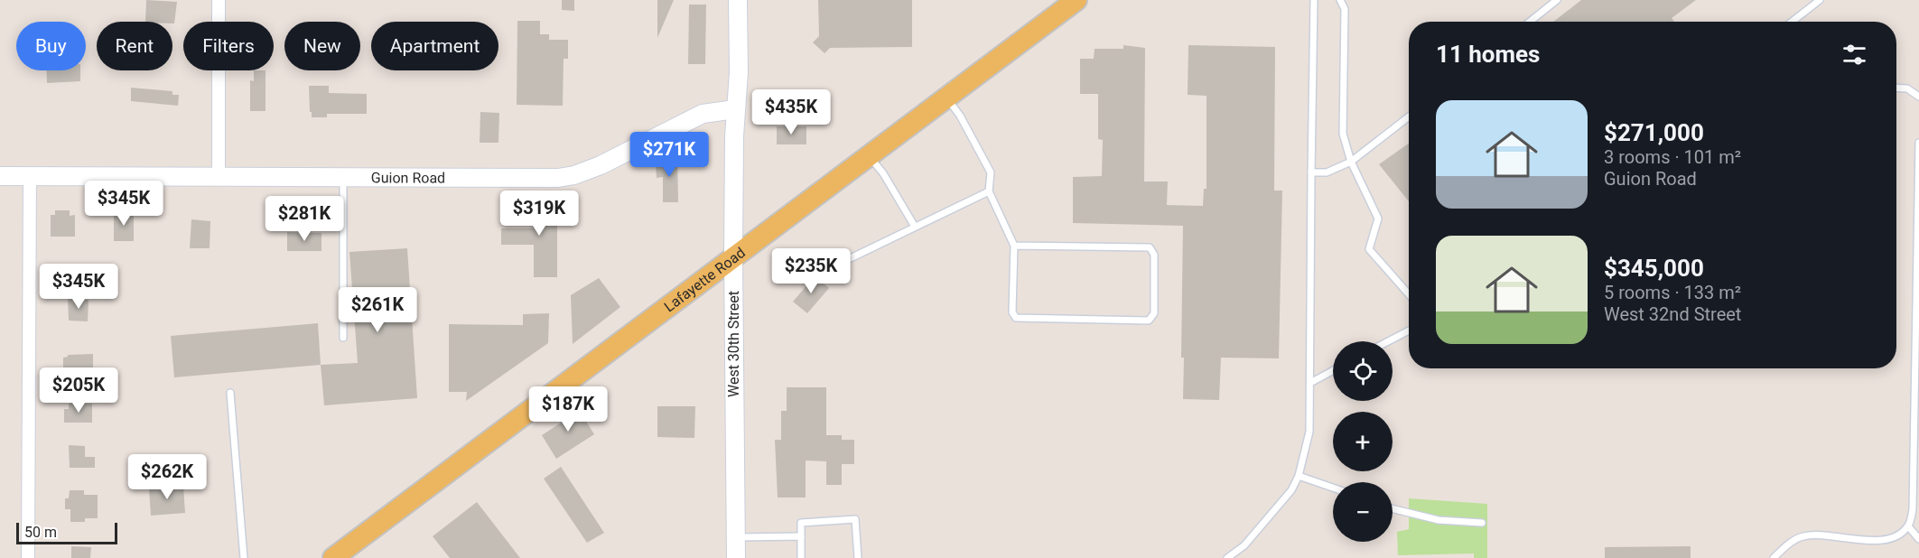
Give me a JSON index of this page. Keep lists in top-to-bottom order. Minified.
{"streets":{"main road":["Lafayette Road"],"street":["Guion Road","West 30th Street"]},"crossings":[["Guion Road","West 30th Street"],["Lafayette Road","West 30th Street"]],"scale_bar":"50 m","page":{"chip":["Buy","Rent","Filters","New","Apartment"],"heading":"11 homes","list":[{"name":"$271,000","note":"3 rooms · 101 m² · Guion Road"},{"name":"$345,000","note":"5 rooms · 133 m² · West 32nd Street"}],"price":["$435K","$271K","$345K","$319K","$281K","$235K","$345K","$261K","$205K","$187K","$262K"],"map_buttons":["+","−"],"scale":"50 m"}}
